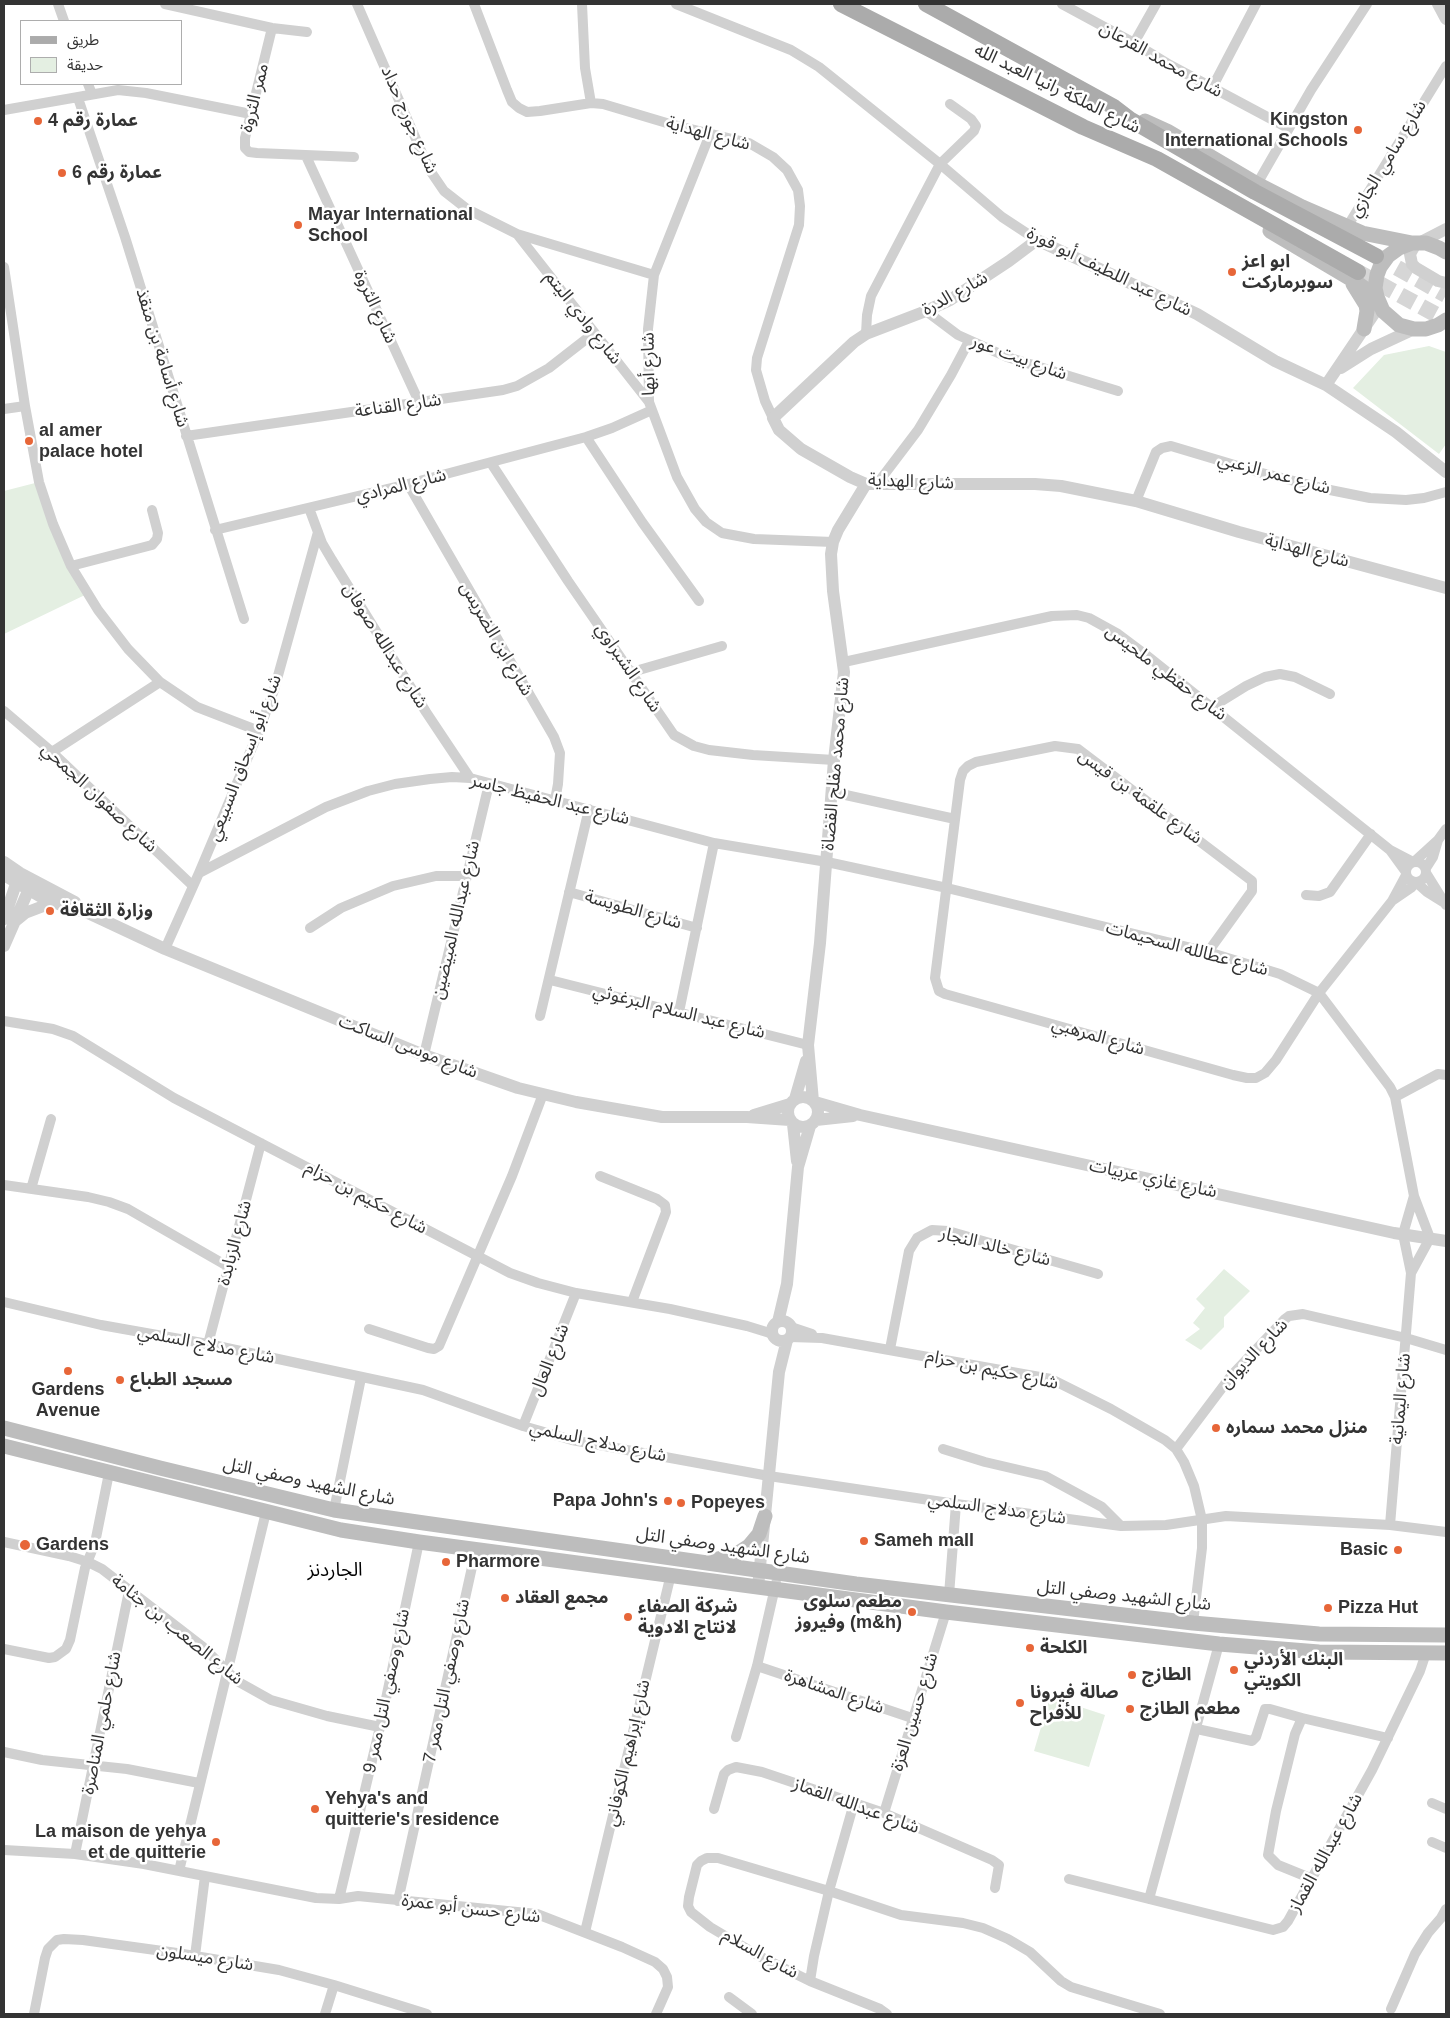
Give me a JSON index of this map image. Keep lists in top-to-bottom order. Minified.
{"streets":{"main road":["شارع الملكة رانيا العبد الله","شارع الشهيد وصفي التل"],"street":["شارع محمد القرعان","ممر الثروة","شارع جورج حداد","شارع الهداية","شارع سامي الجازي","شارع عبد اللطيف أبو قورة","شارع الدرة","شارع الثروة","شارع وادي اليتم","شارع أسامة بن منقذ","شارع بيت عور","شارع أبها","شارع القناعة","شارع عمر الزعبي","شارع المرادي","شارع ابن الضريس","شارع عبدالله صوفان","شارع الشبراوي","شارع حفظي ملحيس","شارع أبو إسحاق السبيعي","شارع محمد مفلح القضاة","شارع علقمة بن قيس","شارع صفوان الجمحي","شارع عبد الحفيظ جاسر","شارع الطويسة","شارع عبدالله المبيضين","شارع عطالله السحيمات","شارع عبد السلام البرغوثي","شارع المرهبي","شارع موسى الساكت","شارع غازي عربيات","شارع حكيم بن حزام","شارع الزبابدة","شارع خالد النجار","شارع مدلاج السلمي","شارع الديوان","شارع العال","شارع اليمانية","شارع الصعب بن جثامة","شارع وصفي التل ممر 7","شارع وصفي التل ممر 9","شارع المشاهرة","شارع حسين العزة","شارع حلمي المناصرة","شارع إبراهيم الكوفاني","شارع عبدالله القماز","شارع حسن أبو عمرة","شارع السلام","شارع ميسلون"]},"crossings":[["ممر الثروة","شارع الثروة"],["شارع جورج حداد","شارع وادي اليتم"],["شارع جورج حداد","شارع أبها"],["شارع الهداية","شارع الدرة"],["شارع الهداية","شارع أبها"],["شارع الهداية","شارع عمر الزعبي"],["شارع الهداية","شارع محمد مفلح القضاة"],["شارع عبد اللطيف أبو قورة","شارع الدرة"],["شارع الدرة","شارع بيت عور"],["شارع الثروة","شارع القناعة"],["شارع وادي اليتم","شارع أبها"],["شارع وادي اليتم","شارع القناعة"],["شارع وادي اليتم","شارع المرادي"],["شارع أسامة بن منقذ","شارع القناعة"],["شارع أسامة بن منقذ","شارع المرادي"],["شارع أبها","شارع المرادي"],["شارع أبها","شارع محمد مفلح القضاة"],["شارع المرادي","شارع ابن الضريس"],["شارع المرادي","شارع عبدالله صوفان"],["شارع المرادي","شارع الشبراوي"],["شارع ابن الضريس","شارع عبد الحفيظ جاسر"],["شارع عبدالله صوفان","شارع أبو إسحاق السبيعي"],["شارع عبدالله صوفان","شارع عبد الحفيظ جاسر"],["شارع الشبراوي","شارع محمد مفلح القضاة"],["شارع حفظي ملحيس","شارع محمد مفلح القضاة"],["شارع أبو إسحاق السبيعي","شارع صفوان الجمحي"],["شارع أبو إسحاق السبيعي","شارع عبد الحفيظ جاسر"],["شارع أبو إسحاق السبيعي","شارع موسى الساكت"],["شارع محمد مفلح القضاة","شارع عبد الحفيظ جاسر"],["شارع محمد مفلح القضاة","شارع عطالله السحيمات"],["شارع محمد مفلح القضاة","شارع عبد السلام البرغوثي"],["شارع محمد مفلح القضاة","شارع موسى الساكت"],["شارع محمد مفلح القضاة","شارع غازي عربيات"],["شارع علقمة بن قيس","شارع عطالله السحيمات"],["شارع علقمة بن قيس","شارع المرهبي"],["شارع عبد الحفيظ جاسر","شارع عبدالله المبيضين"],["شارع عبد الحفيظ جاسر","شارع عطالله السحيمات"],["شارع عبدالله المبيضين","شارع موسى الساكت"],["شارع عطالله السحيمات","شارع المرهبي"],["شارع عطالله السحيمات","شارع غازي عربيات"],["شارع عطالله السحيمات","شارع اليمانية"],["شارع موسى الساكت","شارع غازي عربيات"],["شارع غازي عربيات","شارع اليمانية"],["شارع حكيم بن حزام","شارع الزبابدة"],["شارع حكيم بن حزام","شارع خالد النجار"],["شارع حكيم بن حزام","شارع مدلاج السلمي"],["شارع حكيم بن حزام","شارع الديوان"],["شارع حكيم بن حزام","شارع العال"],["شارع حكيم بن حزام","شارع الشهيد وصفي التل"],["شارع الزبابدة","شارع مدلاج السلمي"],["شارع مدلاج السلمي","شارع العال"],["شارع الديوان","شارع اليمانية"],["شارع الشهيد وصفي التل","شارع وصفي التل ممر 7"],["شارع الشهيد وصفي التل","شارع وصفي التل ممر 9"],["شارع الشهيد وصفي التل","شارع حسين العزة"],["شارع الشهيد وصفي التل","شارع إبراهيم الكوفاني"],["شارع الشهيد وصفي التل","شارع عبدالله القماز"],["شارع الصعب بن جثامة","شارع وصفي التل ممر 9"],["شارع الصعب بن جثامة","شارع حلمي المناصرة"],["شارع وصفي التل ممر 7","شارع حسن أبو عمرة"],["شارع وصفي التل ممر 9","شارع حسن أبو عمرة"],["شارع المشاهرة","شارع حسين العزة"],["شارع حسين العزة","شارع عبدالله القماز"],["شارع إبراهيم الكوفاني","شارع حسن أبو عمرة"]],"districts":["الجاردنز"],"places":["عمارة رقم 4","Kingston International Schools","عمارة رقم 6","Mayar International School","ابو اعز سوبرماركت","al amer palace hotel","وزارة الثقافة","Gardens Avenue","مسجد الطباع","منزل محمد سماره","Papa John's","Popeyes","Sameh mall","Gardens","Basic","Pharmore","مجمع العقاد","Pizza Hut","مطعم سلوى وفيروز (m&h)","شركة الصفاء لانتاج الادوية","الكلحة","البنك الأردني الكويتي","الطازج","صالة فيرونا للأفراح","مطعم الطازج","Yehya's and quitterie's residence","La maison de yehya et de quitterie"],"legend":["طريق","حديقة"]}
